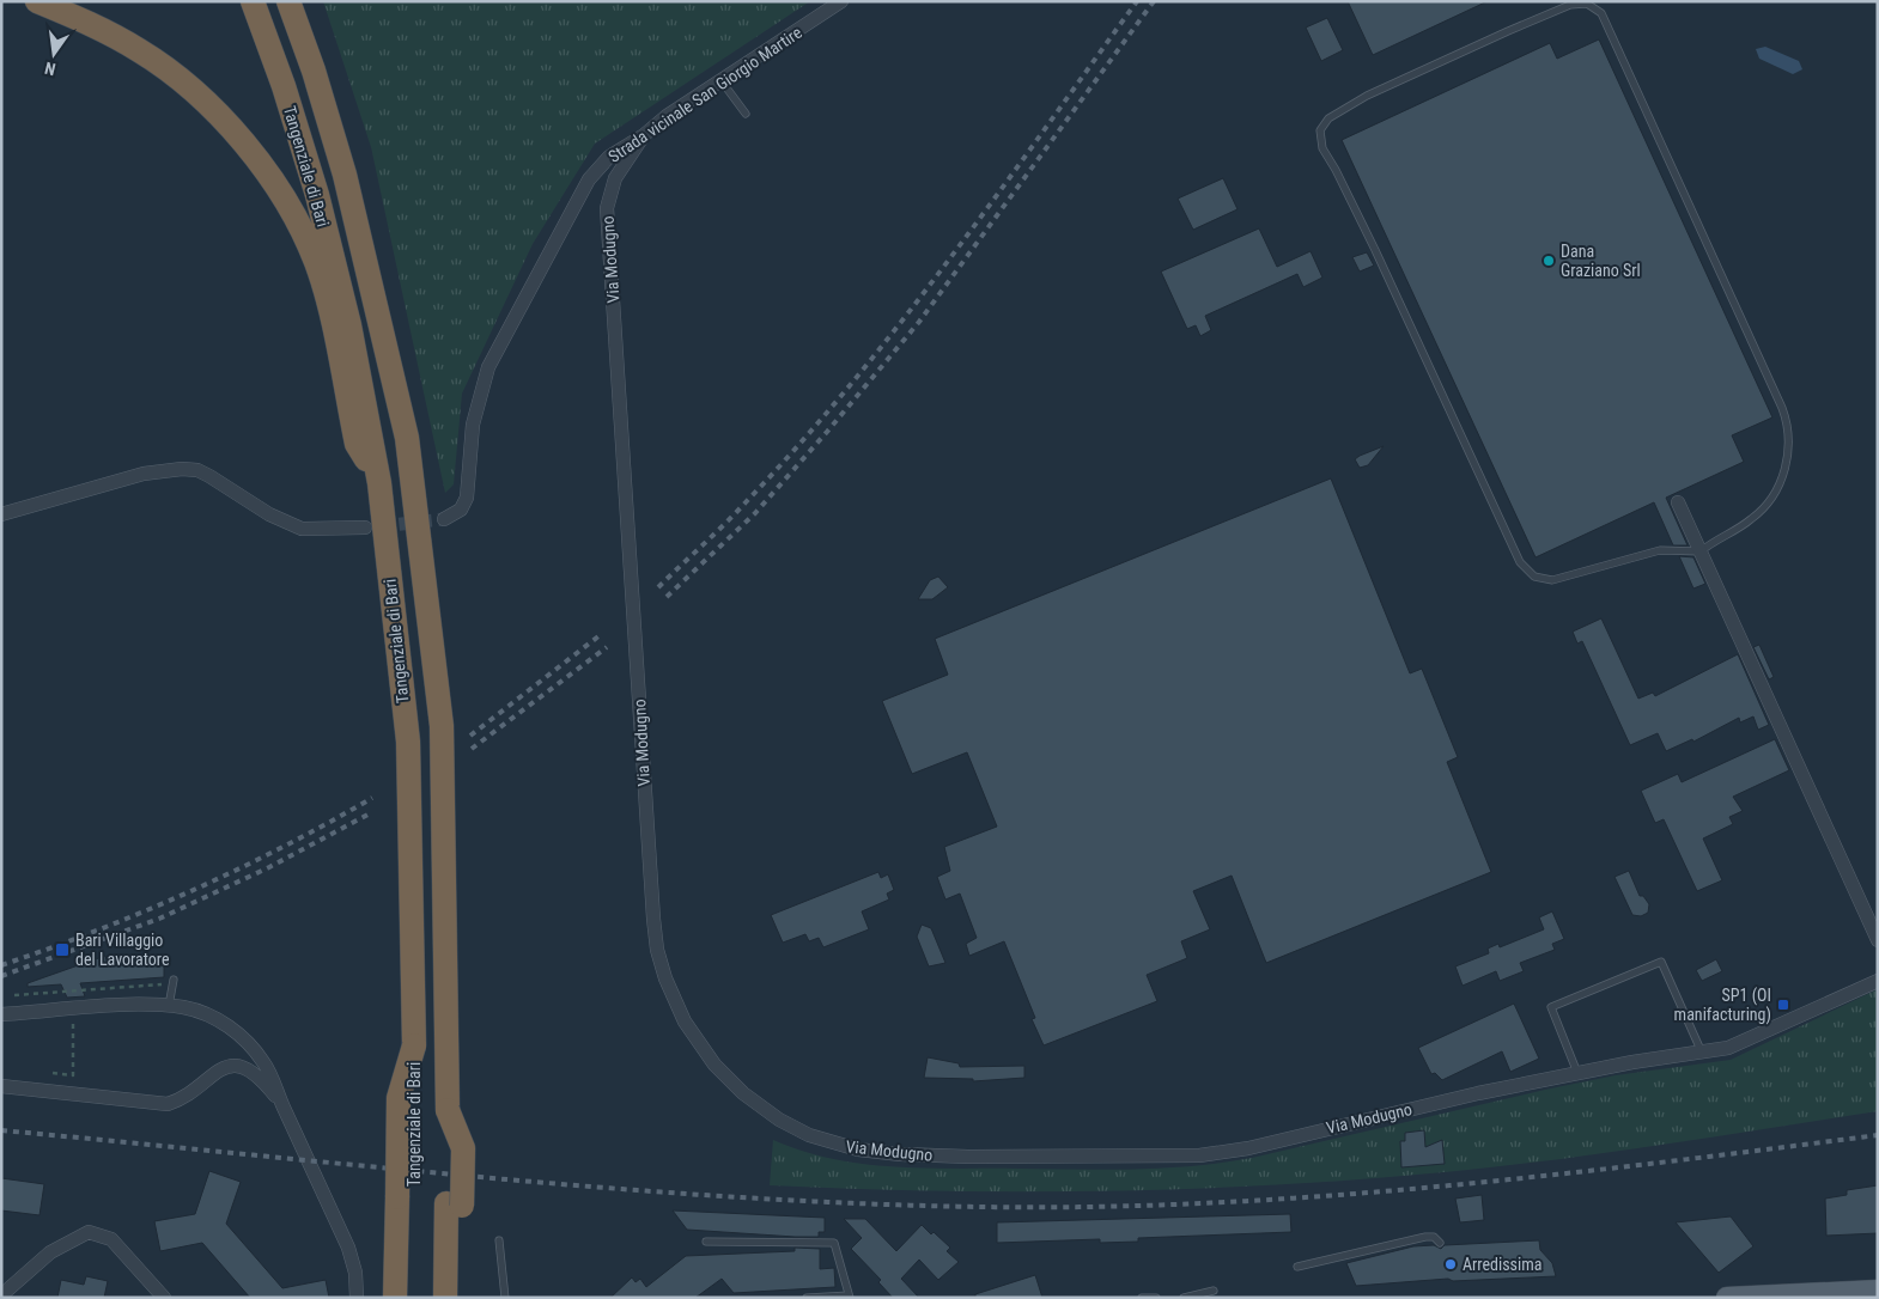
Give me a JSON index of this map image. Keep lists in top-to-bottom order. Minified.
{"streets":{"highway":["Tangenziale di Bari"],"street":["Strada vicinale San Giorgio Martire","Via Modugno"]},"crossings":[["Strada vicinale San Giorgio Martire","Via Modugno"]],"places":{"other":["Dana Graziano Srl","Arredissima"],"transit":["Bari Villaggio del Lavoratore","SP1 (OI manifacturing)"]},"north":"bottom"}
